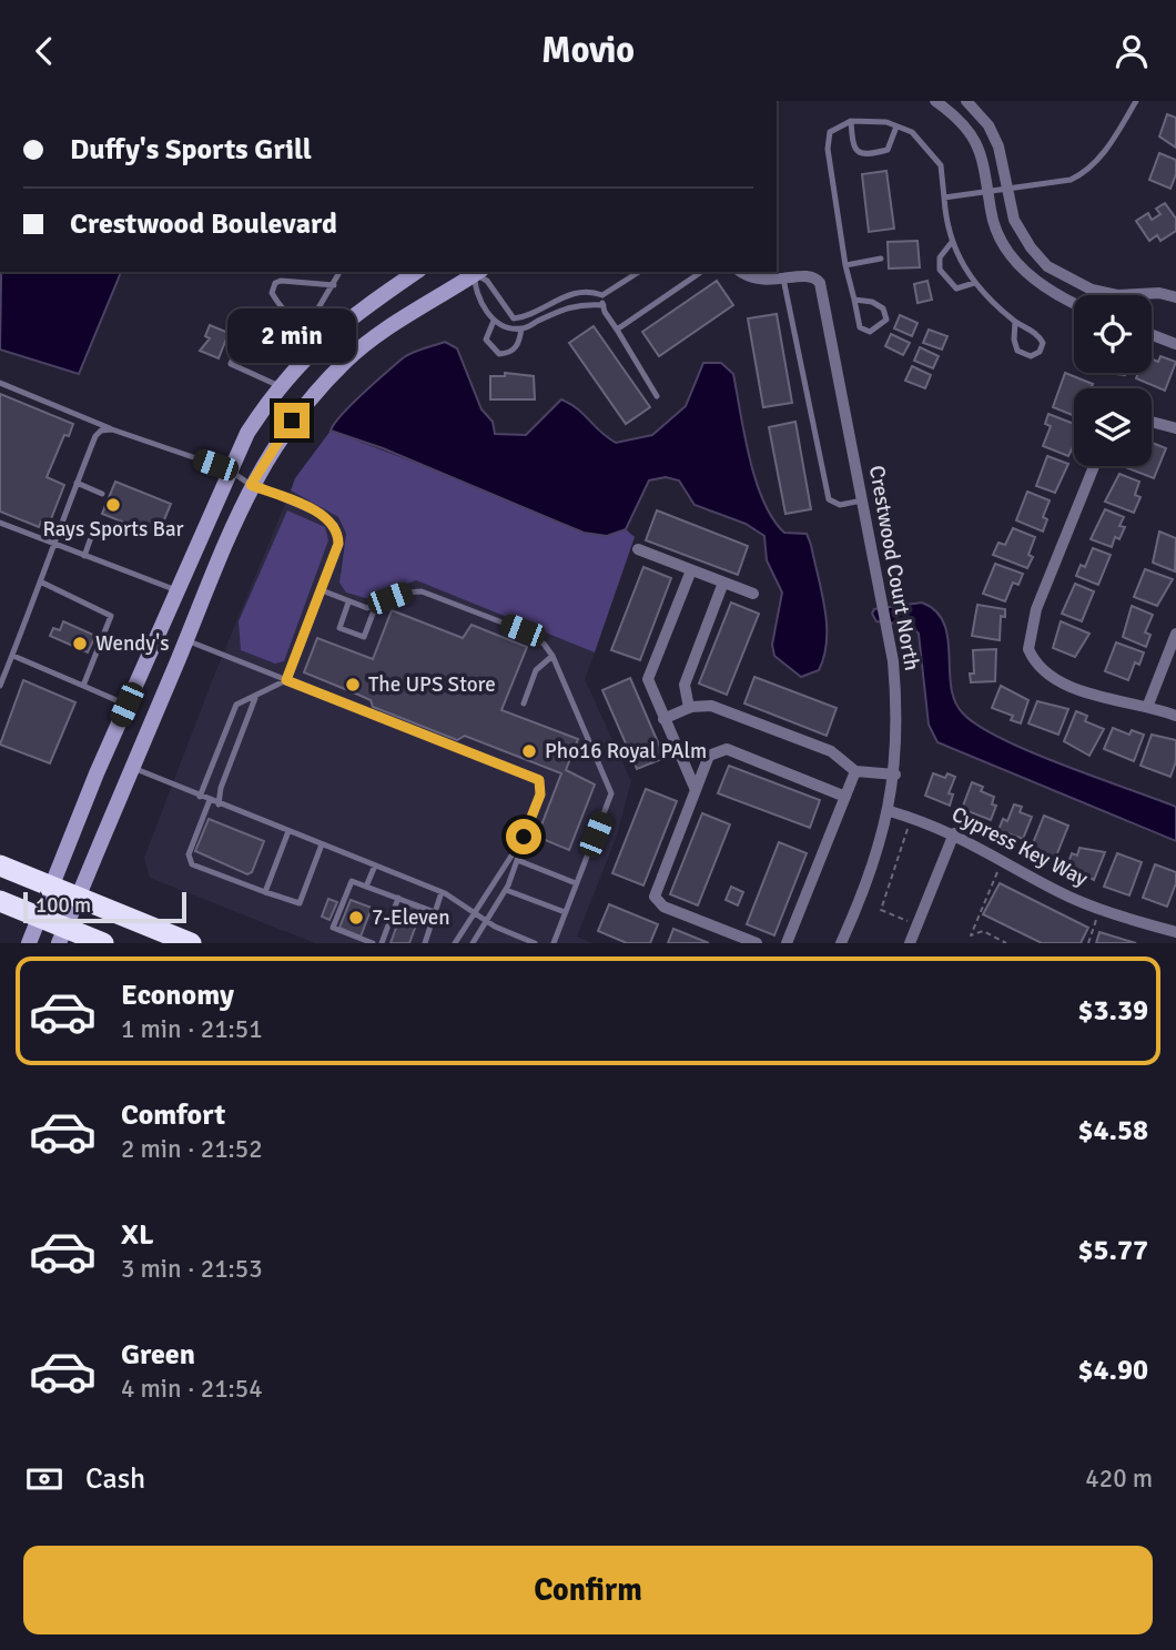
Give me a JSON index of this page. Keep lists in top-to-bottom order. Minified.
{"streets":{"street":["Crestwood Court North","Cypress Key Way"]},"crossings":[["Crestwood Court North","Cypress Key Way"]],"places":["Rays Sports Bar","Wendy's","The UPS Store","Pho16 Royal PAlm","7-Eleven"],"scale_bar":"100 m","page":{"header":"Movio","banner":["Duffy's Sports Grill","Crestwood Boulevard"],"bubble":"2 min","scale":"100 m","list":[{"name":"Economy","note":"1 min · 21:51","value":"$3.39"},{"name":"Comfort","note":"2 min · 21:52","value":"$4.58"},{"name":"XL","note":"3 min · 21:53","value":"$5.77"},{"name":"Green","note":"4 min · 21:54","value":"$4.90"}],"pay":["Cash","420 m"],"buttons":"Confirm"}}
